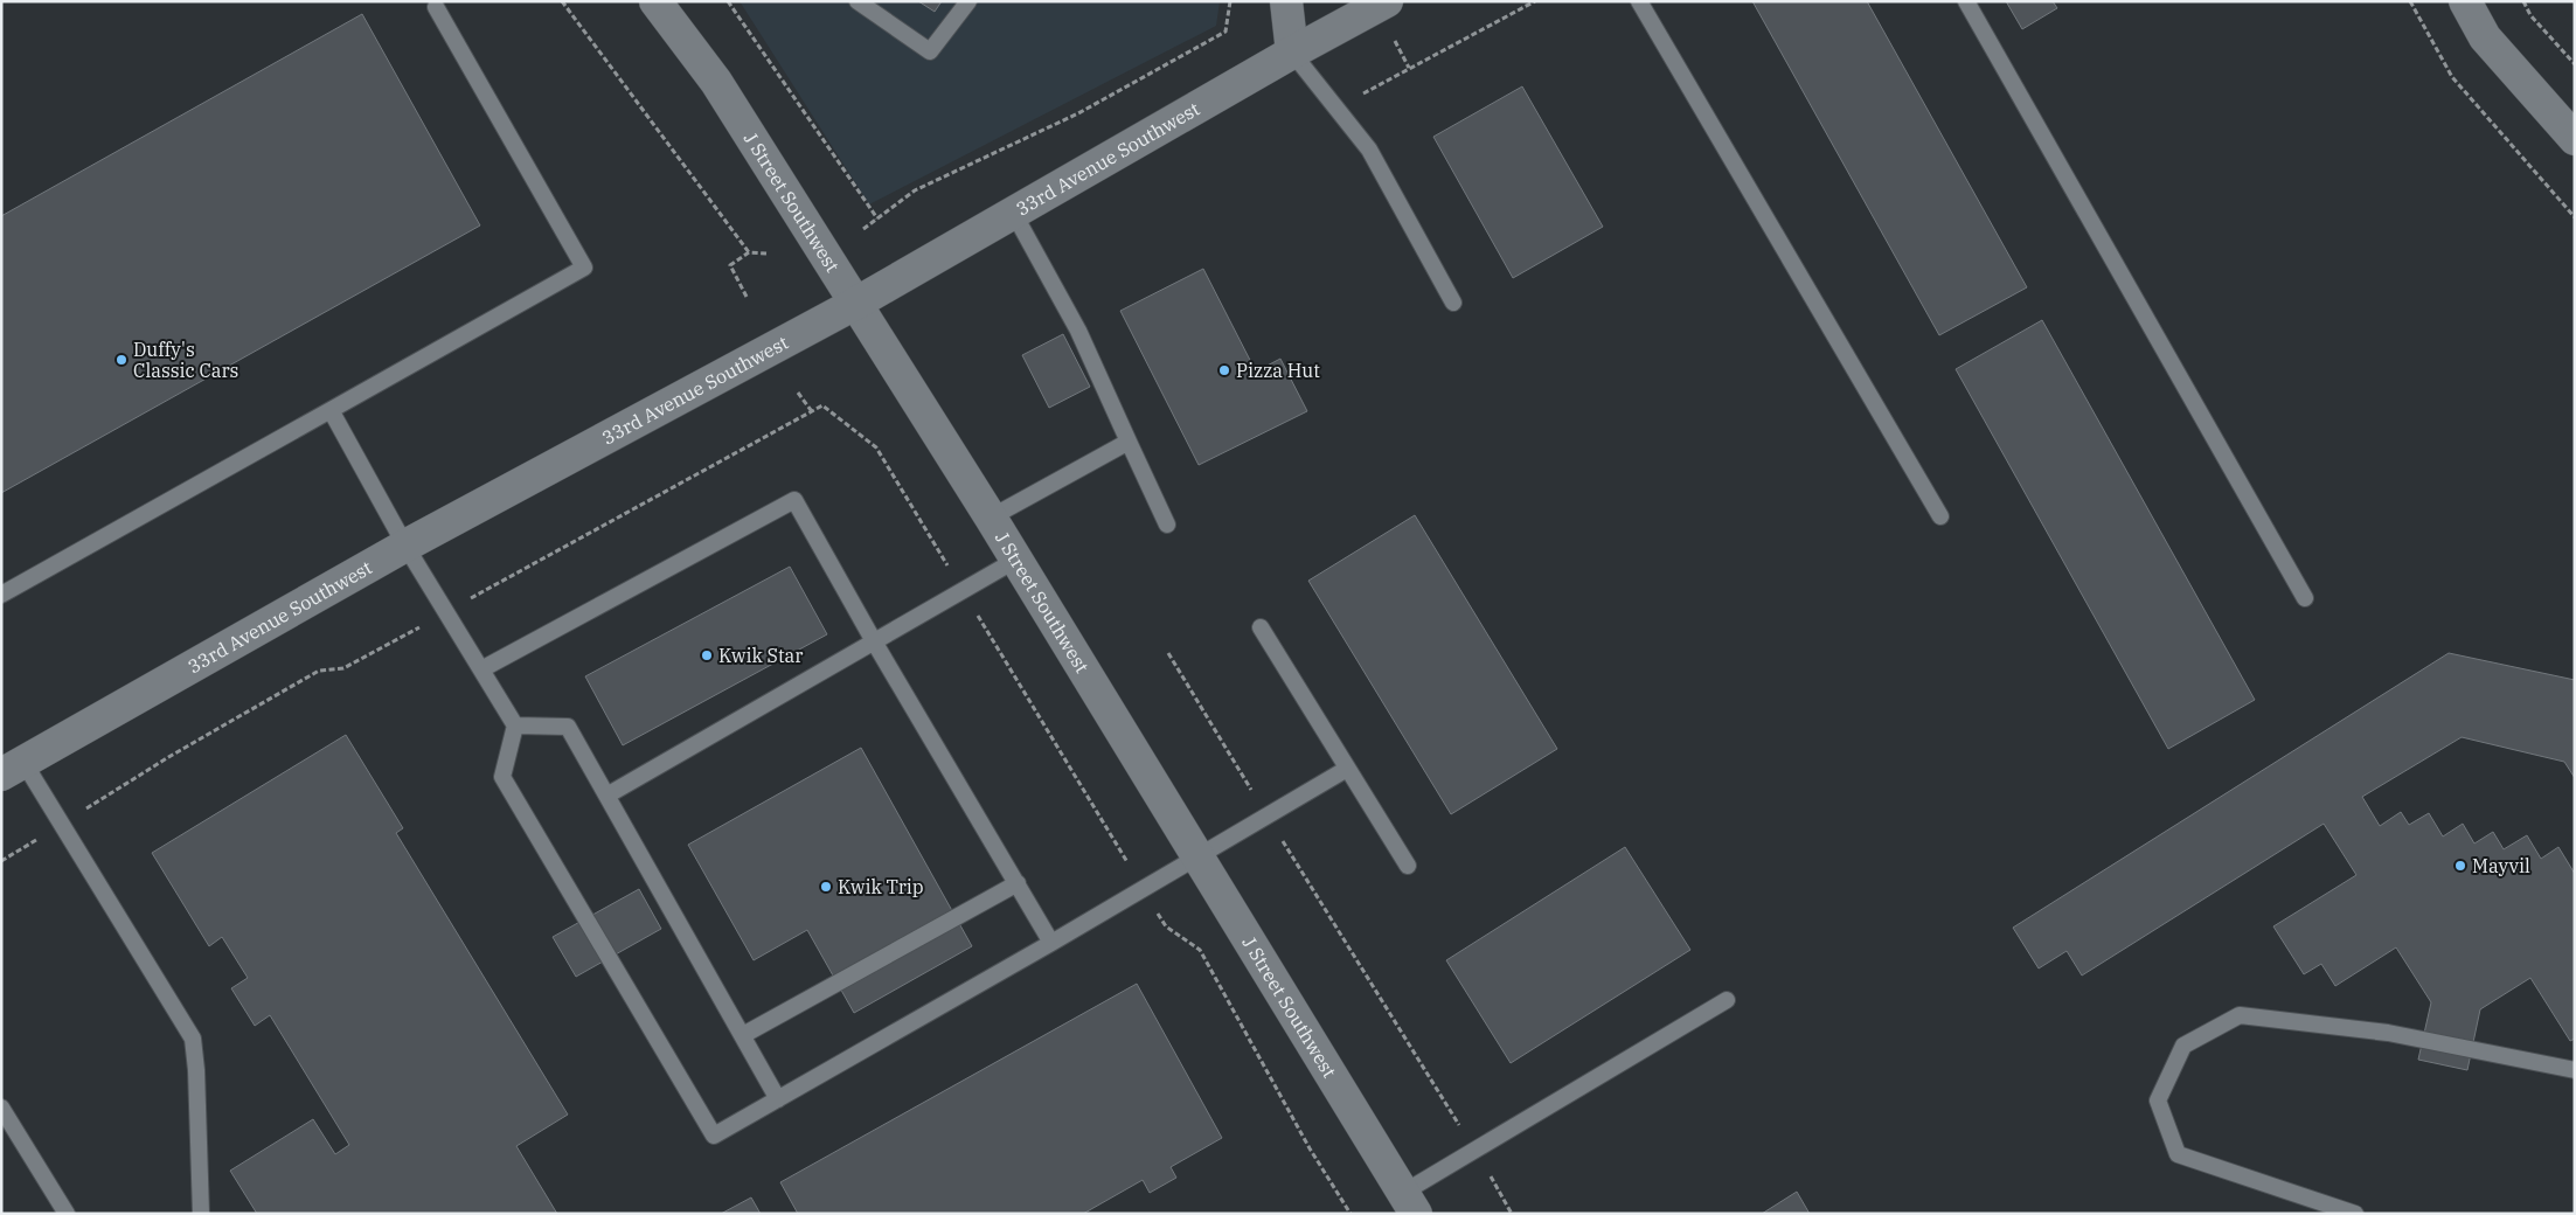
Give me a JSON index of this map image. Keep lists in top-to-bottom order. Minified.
{"streets":{"street":["33rd Avenue Southwest","J Street Southwest"]},"crossings":[["33rd Avenue Southwest","J Street Southwest"]],"places":["Duffy's Classic Cars","Pizza Hut","Kwik Star","Mayvil","Kwik Trip"]}
